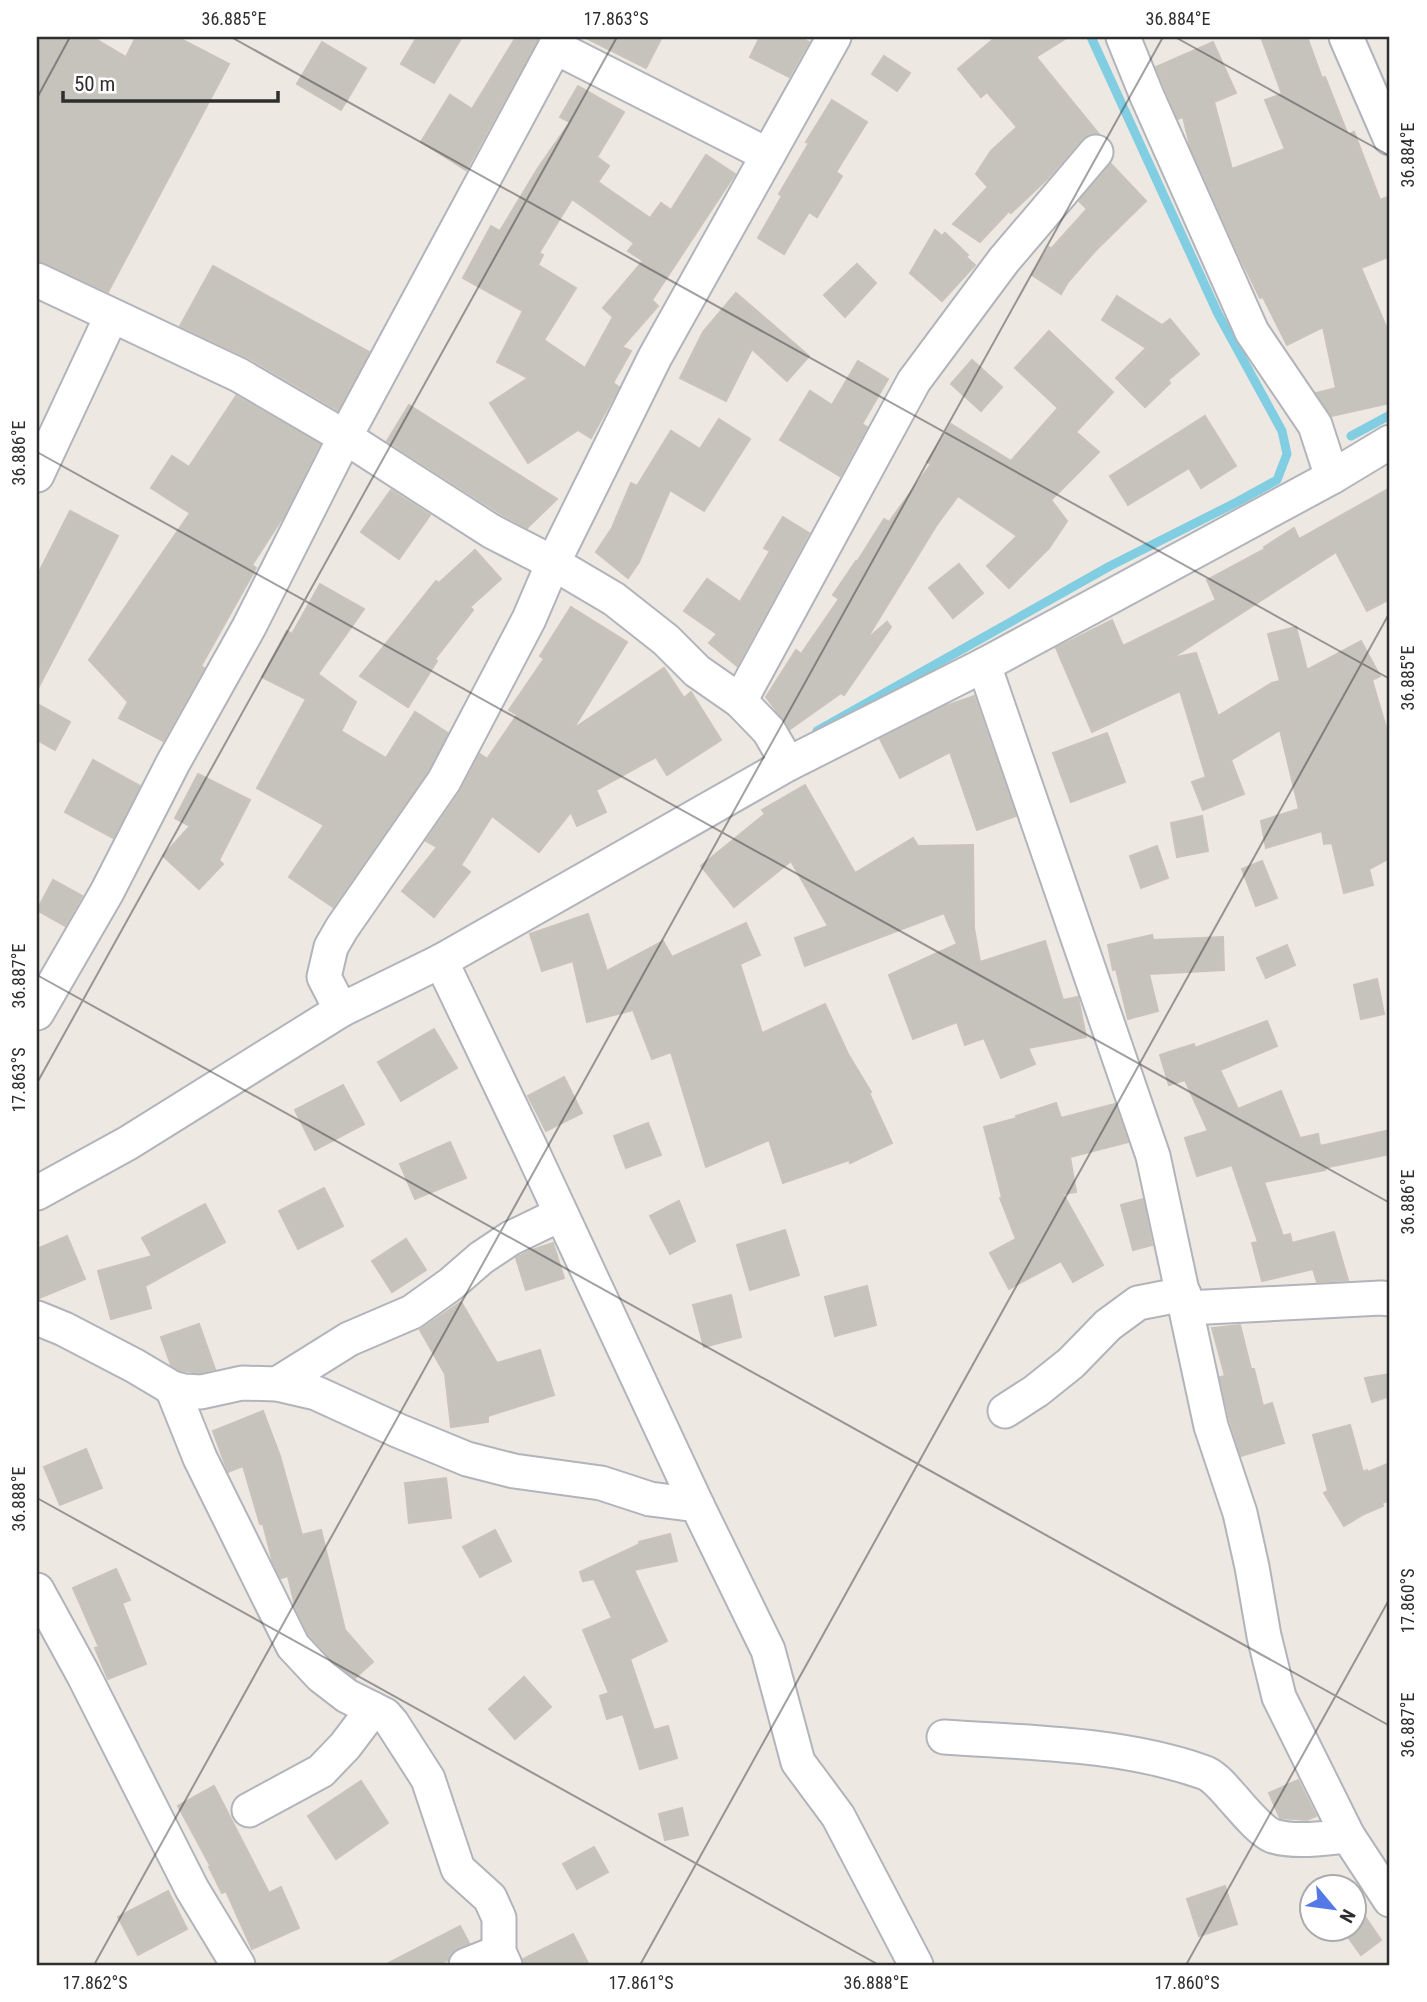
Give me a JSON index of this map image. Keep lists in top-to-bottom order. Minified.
{"scale_bar":"50 m","north":"bottom right","coordinates":["36.885°E","17.863°S","36.884°E","36.886°E","36.887°E","36.888°E","17.860°S","17.862°S","17.861°S"]}
